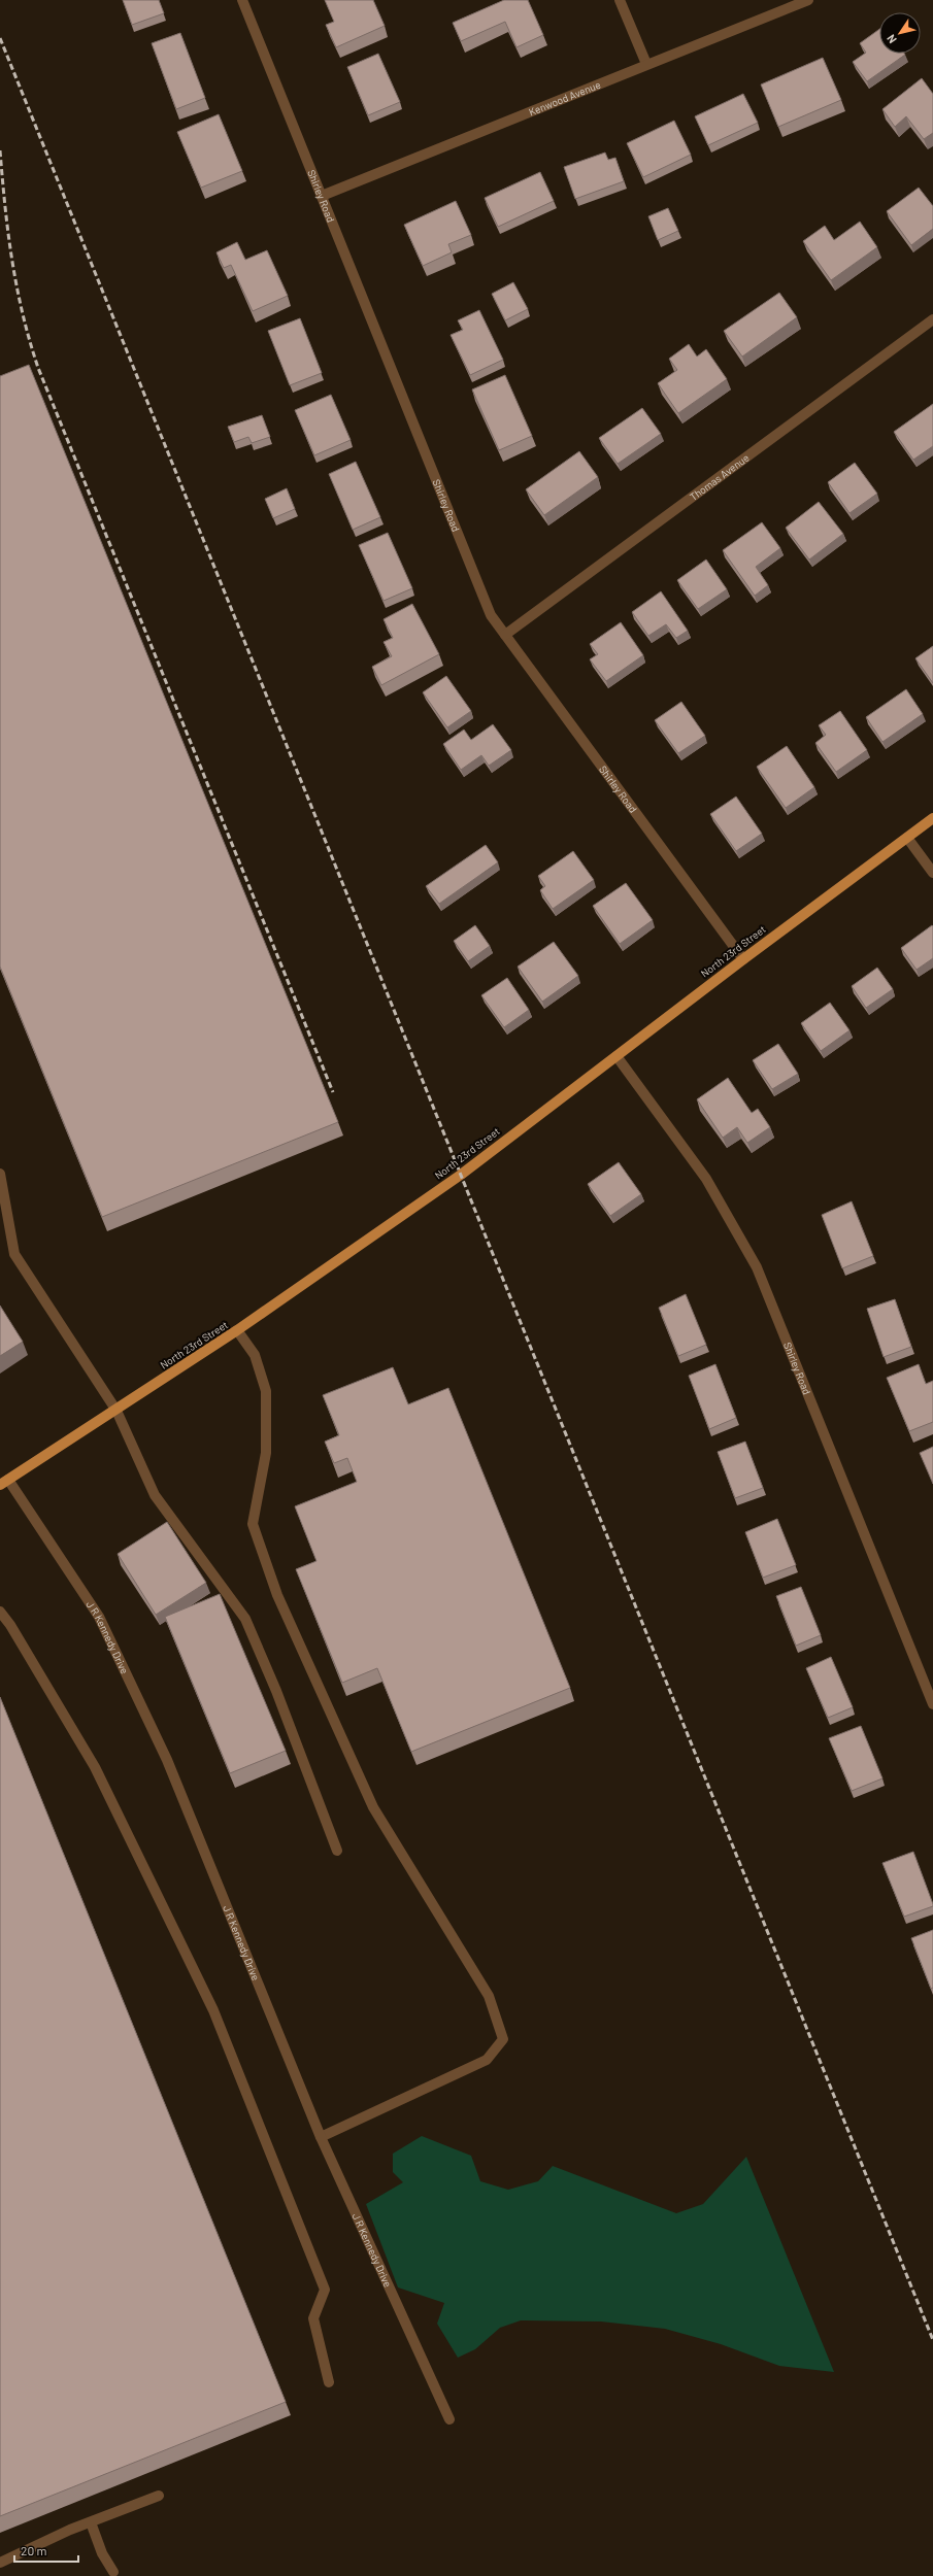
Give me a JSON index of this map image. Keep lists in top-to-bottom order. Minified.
{"streets":{"main road":["North 23rd Street"],"street":["Kenwood Avenue","Shirley Road","Thomas Avenue","J R Kennedy Drive"]},"crossings":[["Kenwood Avenue","Shirley Road"],["Shirley Road","Thomas Avenue"],["Shirley Road","North 23rd Street"],["North 23rd Street","J R Kennedy Drive"]],"scale_bar":"20 m","north":"bottom left"}
